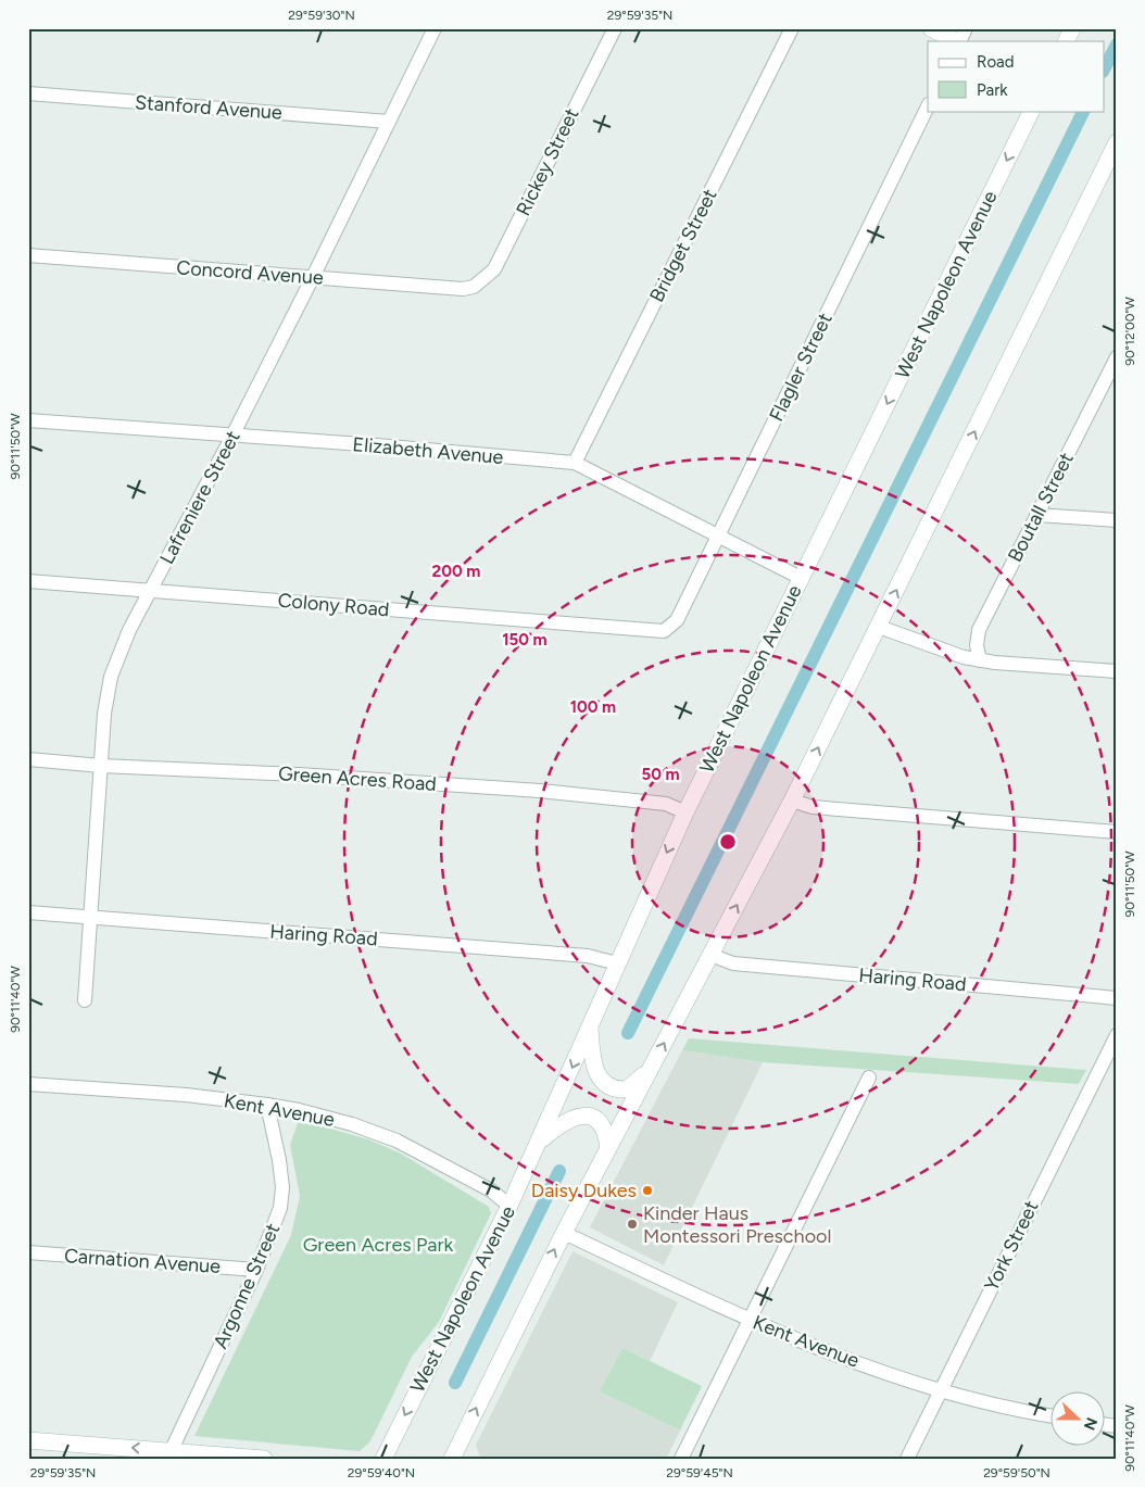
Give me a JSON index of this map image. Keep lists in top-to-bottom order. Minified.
{"streets":{"main road":["West Napoleon Avenue"],"street":["Stanford Avenue","Rickey Street","Bridget Street","Concord Avenue","Flagler Street","Elizabeth Avenue","Lafreniere Street","Boutall Street","Colony Road","Green Acres Road","Haring Road","Kent Avenue","York Street","Carnation Avenue","Argonne Street"]},"crossings":[["Stanford Avenue","Lafreniere Street"],["Rickey Street","Concord Avenue"],["Bridget Street","Elizabeth Avenue"],["Concord Avenue","Lafreniere Street"],["West Napoleon Avenue","Elizabeth Avenue"],["West Napoleon Avenue","Green Acres Road"],["West Napoleon Avenue","Haring Road"],["West Napoleon Avenue","Kent Avenue"],["Flagler Street","Elizabeth Avenue"],["Flagler Street","Colony Road"],["Elizabeth Avenue","Lafreniere Street"],["Lafreniere Street","Colony Road"],["Lafreniere Street","Green Acres Road"],["Lafreniere Street","Haring Road"],["Kent Avenue","York Street"],["Kent Avenue","Argonne Street"],["Carnation Avenue","Argonne Street"]],"parks":["Green Acres Park"],"places":["Daisy Dukes","Kinder Haus Montessori Preschool"],"legend":["Road","Park"],"north":"right","coordinates":["29°59'30\"N","29°59'35\"N","90°12'00\"W","90°11'50\"W","90°11'40\"W","29°59'40\"N","29°59'45\"N","29°59'50\"N"],"rings":["200 m","150 m","100 m","50 m"]}
